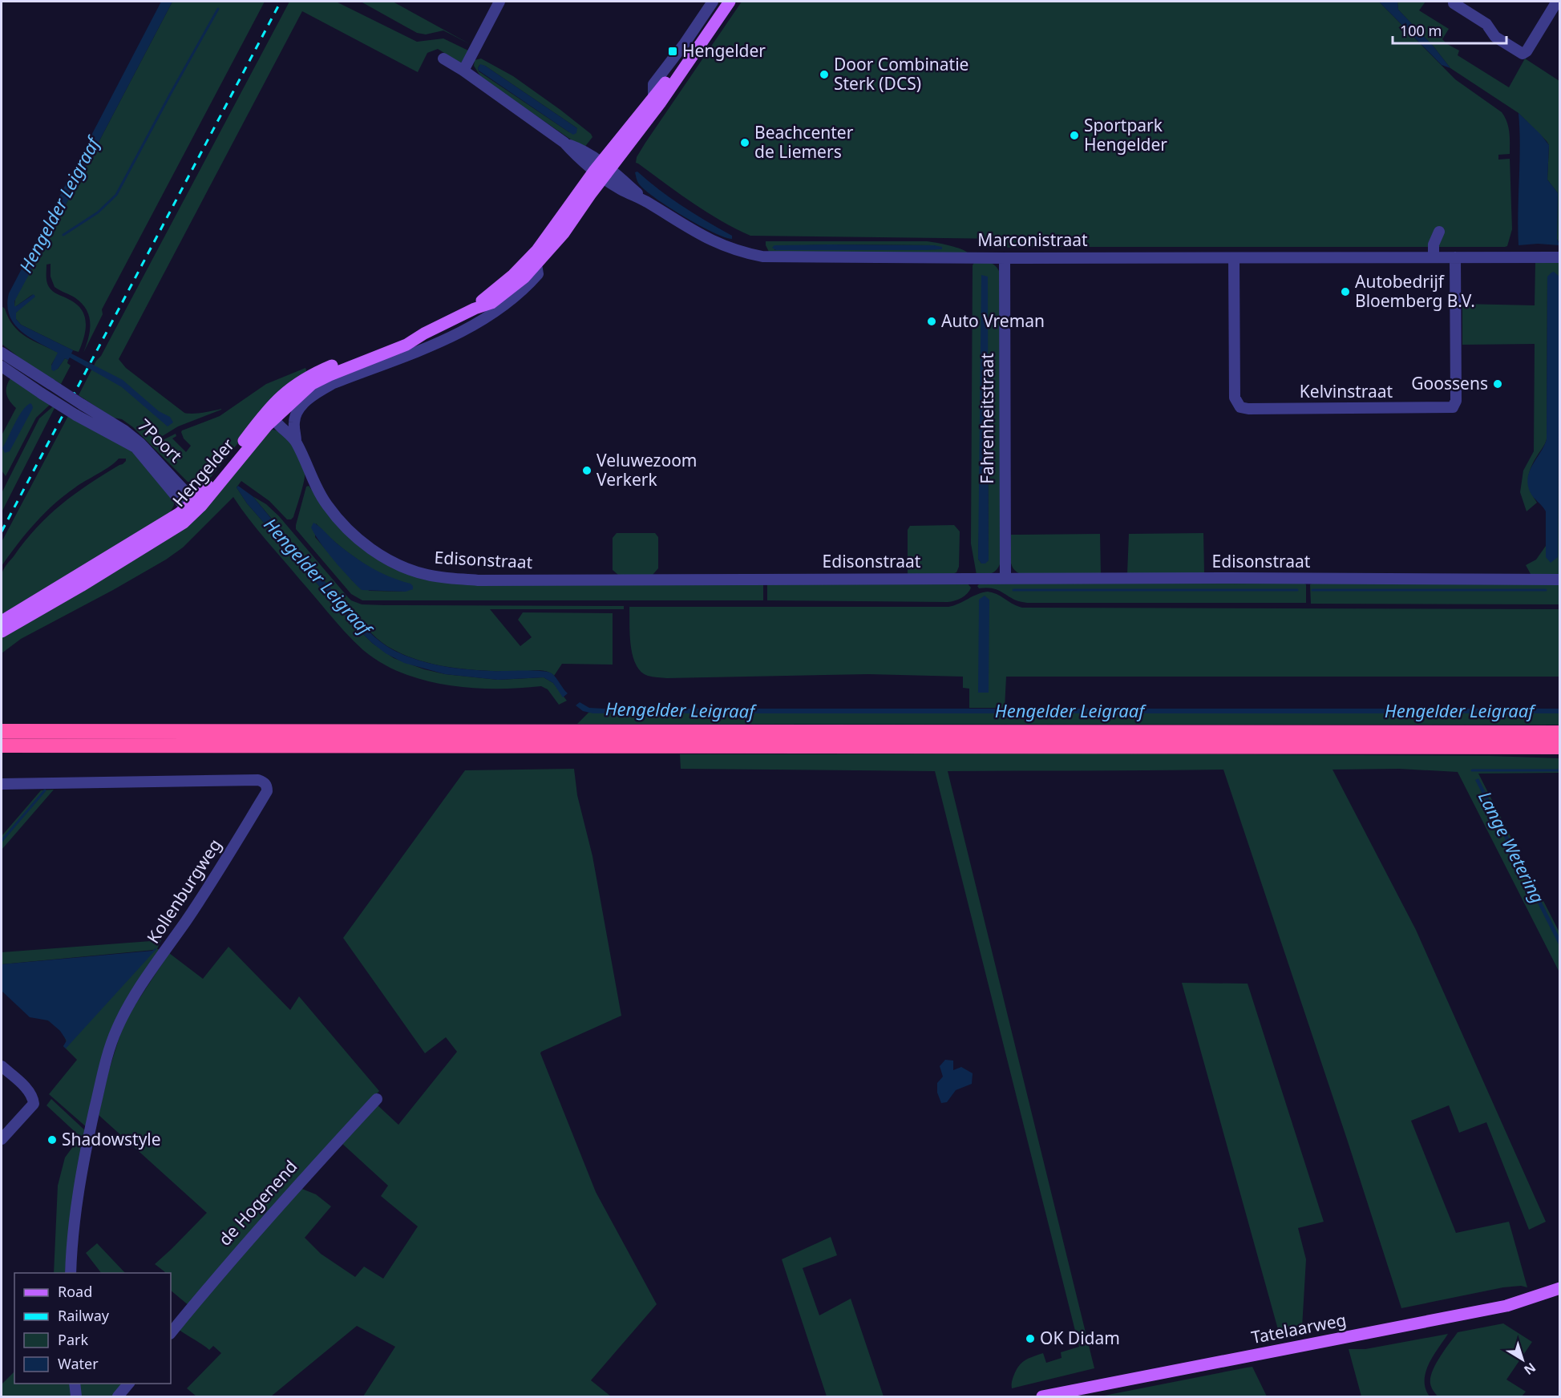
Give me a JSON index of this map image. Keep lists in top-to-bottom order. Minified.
{"streets":{"main road":["Hengelder","Tatelaarweg"],"street":["Marconistraat","Kelvinstraat","Fahrenheitstraat","7Poort","Edisonstraat","Kollenburgweg","de Hogenend"]},"crossings":[["Marconistraat","Kelvinstraat"],["Marconistraat","Fahrenheitstraat"],["Marconistraat","Hengelder"],["Fahrenheitstraat","Edisonstraat"],["7Poort","Hengelder"],["Hengelder","Edisonstraat"]],"water":["Hengelder Leigraaf","Lange Wetering"],"places":{"transit":["Hengelder"],"other":["Door Combinatie Sterk (DCS)","Sportpark Hengelder","Beachcenter de Liemers","Autobedrijf Bloemberg B.V.","Auto Vreman","Goossens","Veluwezoom Verkerk","Shadowstyle","OK Didam"]},"legend":["Road","Railway","Park","Water"],"scale_bar":"100 m","north":"bottom right"}
